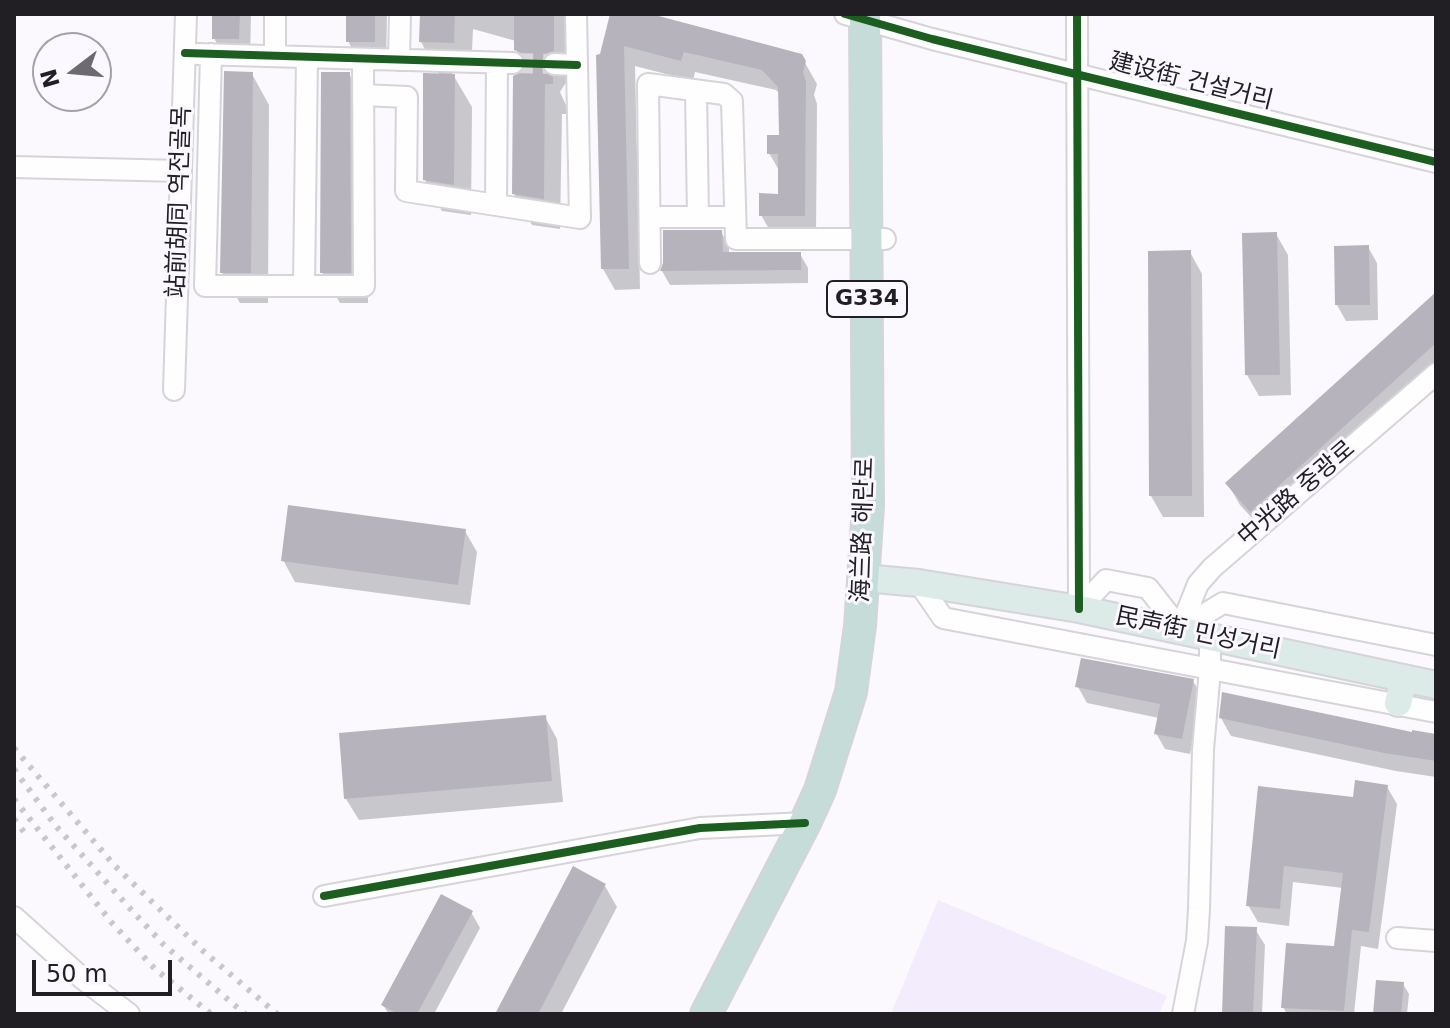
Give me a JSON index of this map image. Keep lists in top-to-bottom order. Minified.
{"streets":{"highway":["G334","海兰路 해란로"],"main road":["民声街 민성거리"],"street":["建设街 건설거리","站前胡同 역전골목","中光路 중광로"]},"crossings":[["建设街 건설거리","海兰路 해란로"],["中光路 중광로","民声街 민성거리"],["海兰路 해란로","民声街 민성거리"]],"scale_bar":"50 m","north":"left"}
